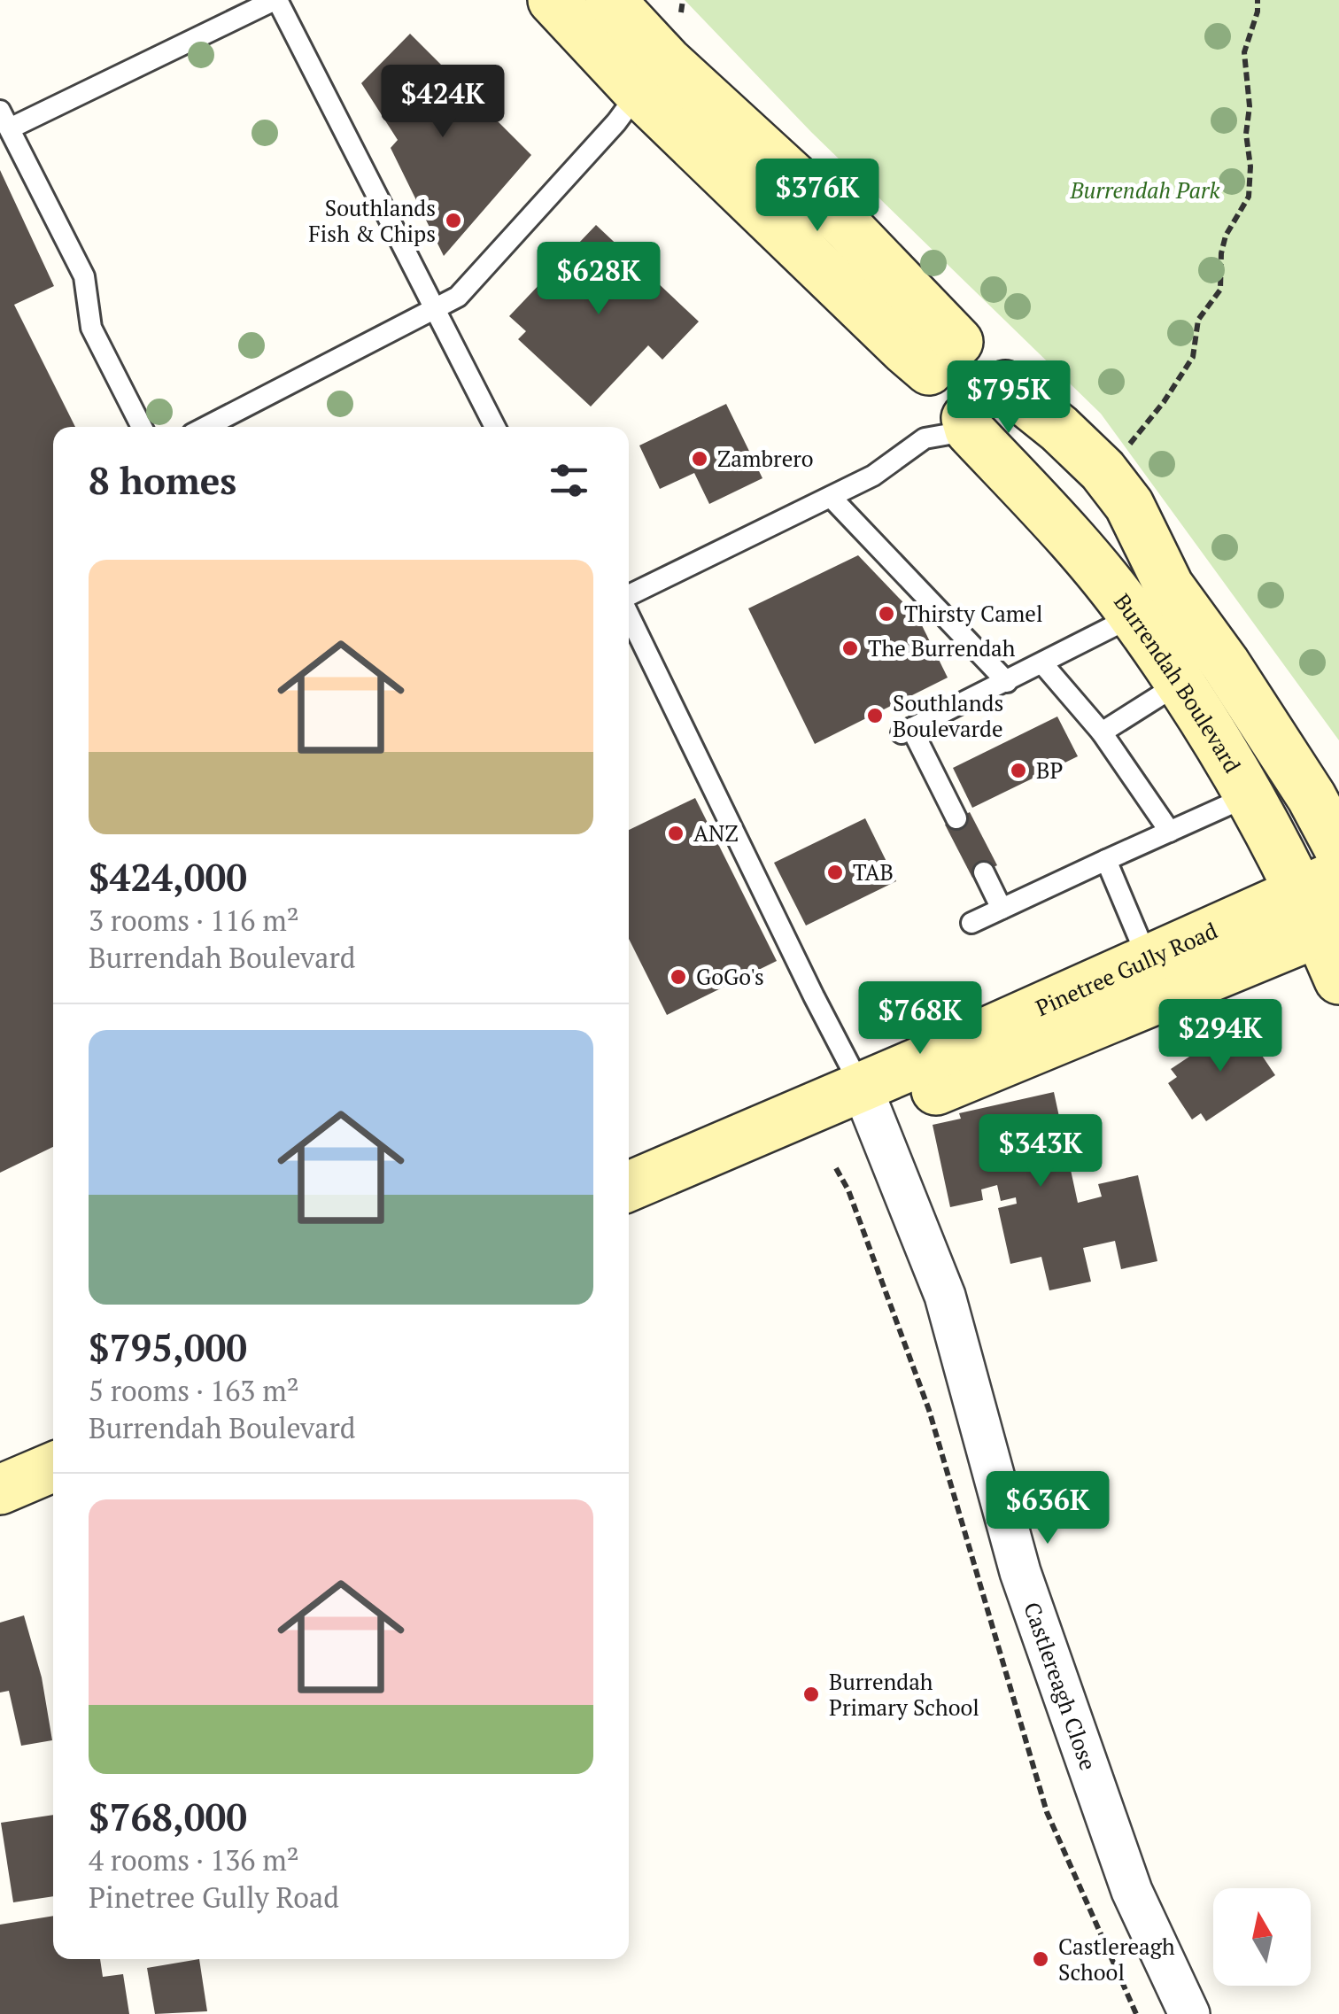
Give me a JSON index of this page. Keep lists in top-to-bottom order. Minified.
{"streets":{"main road":["Burrendah Boulevard","Pinetree Gully Road"],"street":["Castlereagh Close"]},"crossings":[["Burrendah Boulevard","Pinetree Gully Road"],["Pinetree Gully Road","Castlereagh Close"]],"parks":["Burrendah Park"],"places":["Southlands Fish & Chips","Zambrero","Thirsty Camel","The Burrendah","Southlands Boulevarde","BP","ANZ","TAB","GoGo's","Burrendah Primary School","Castlereagh School"],"north":"top","page":{"price":["$424K","$376K","$628K","$795K","$768K","$294K","$343K","$636K"],"heading":"8 homes","list":[{"name":"$424,000","note":"3 rooms · 116 m² · Burrendah Boulevard"},{"name":"$795,000","note":"5 rooms · 163 m² · Burrendah Boulevard"},{"name":"$768,000","note":"4 rooms · 136 m² · Pinetree Gully Road"}]}}
